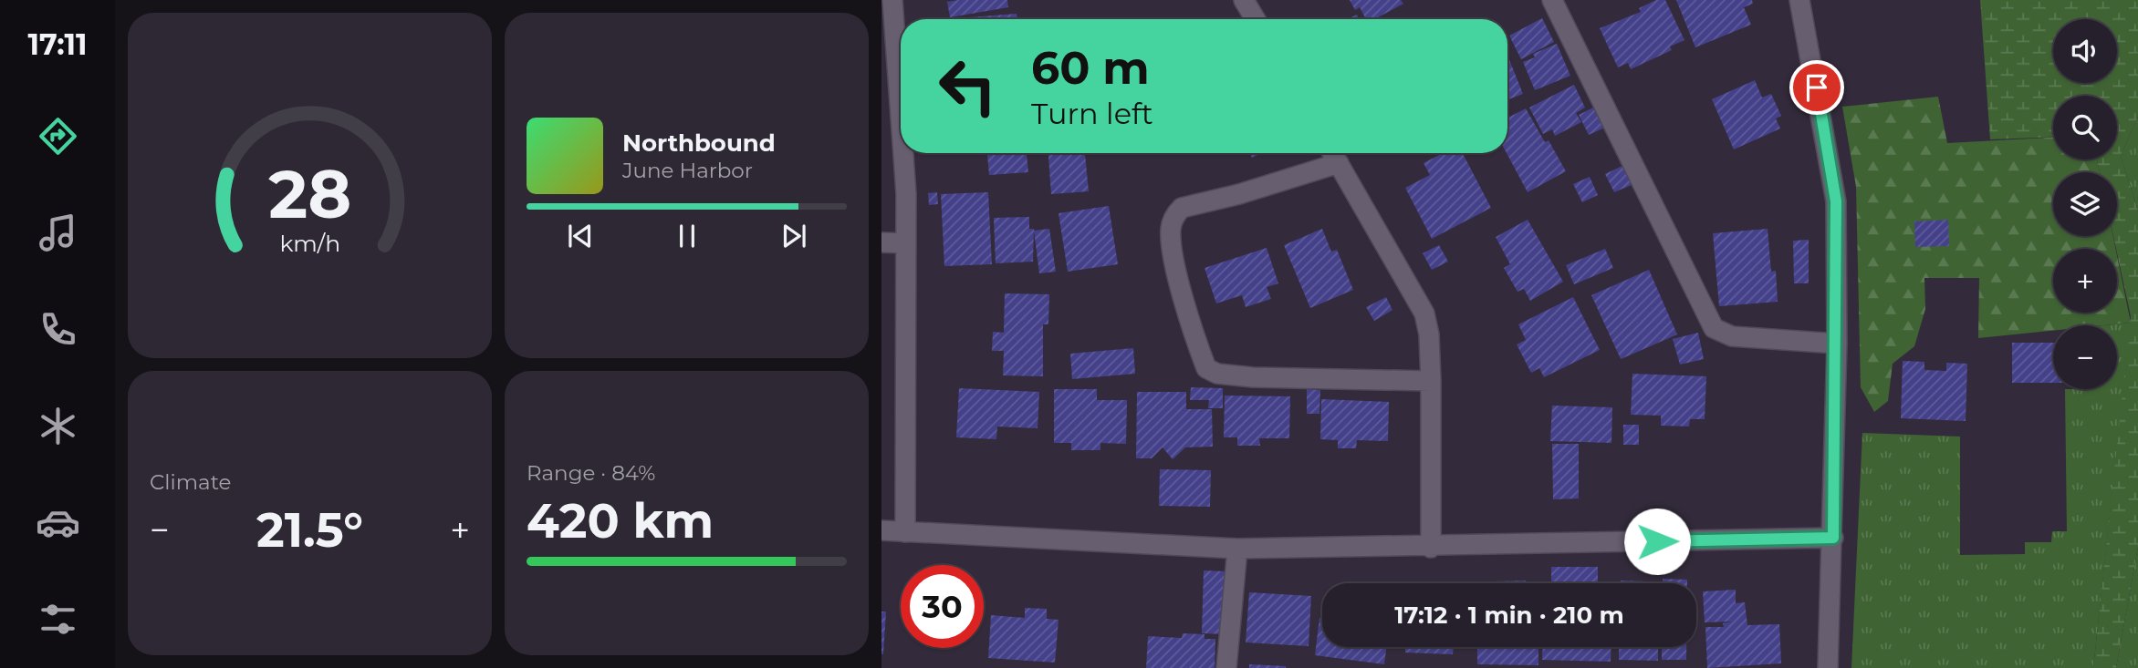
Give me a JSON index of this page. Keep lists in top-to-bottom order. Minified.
{"page":{"tabs":"17:11","map_buttons":["+","−"],"turn":["60 m","Turn left"],"song":["Northbound","June Harbor"],"tile":["Climate",["Range · 84%","420 km"]],"heat":["−","21.5°","+"],"limit":"30","trip":"17:12 · 1 min · 210 m","gauge":["28","km/h"]}}
